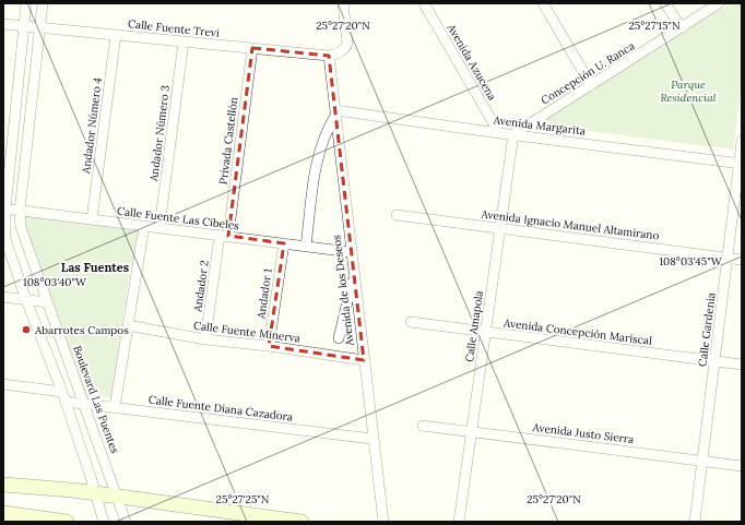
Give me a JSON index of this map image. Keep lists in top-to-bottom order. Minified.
{"streets":{"street":["Calle Fuente Trevi","Avenida Azucena","Concepción U. Ranca","Andador Número 4","Avenida Margarita","Andador Número 3","Privada Castellón","Calle Fuente Las Cibeles","Avenida Ignacio Manuel Altamirano","Andador 2","Avenida de los Deseos","Andador 1","Calle Amapola","Calle Gardenia","Calle Fuente Minerva","Avenida Concepción Mariscal","Boulevard Las Fuentes","Calle Fuente Diana Cazadora","Avenida Justo Sierra"]},"crossings":[["Calle Fuente Trevi","Andador Número 4"],["Calle Fuente Trevi","Andador Número 3"],["Calle Fuente Trevi","Privada Castellón"],["Calle Fuente Trevi","Avenida de los Deseos"],["Calle Fuente Trevi","Boulevard Las Fuentes"],["Avenida Azucena","Avenida Margarita"],["Concepción U. Ranca","Avenida Margarita"],["Concepción U. Ranca","Calle Amapola"],["Andador Número 4","Calle Fuente Las Cibeles"],["Avenida Margarita","Avenida de los Deseos"],["Avenida Margarita","Calle Amapola"],["Avenida Margarita","Calle Gardenia"],["Andador Número 3","Calle Fuente Las Cibeles"],["Privada Castellón","Calle Fuente Las Cibeles"],["Privada Castellón","Andador 2"],["Calle Fuente Las Cibeles","Andador 2"],["Calle Fuente Las Cibeles","Avenida de los Deseos"],["Calle Fuente Las Cibeles","Andador 1"],["Calle Fuente Las Cibeles","Boulevard Las Fuentes"],["Avenida Ignacio Manuel Altamirano","Calle Amapola"],["Avenida Ignacio Manuel Altamirano","Calle Gardenia"],["Andador 2","Calle Fuente Minerva"],["Avenida de los Deseos","Calle Fuente Minerva"],["Avenida de los Deseos","Calle Fuente Diana Cazadora"],["Andador 1","Calle Fuente Minerva"],["Calle Amapola","Avenida Concepción Mariscal"],["Calle Amapola","Avenida Justo Sierra"],["Calle Gardenia","Avenida Concepción Mariscal"],["Calle Gardenia","Avenida Justo Sierra"],["Boulevard Las Fuentes","Calle Fuente Diana Cazadora"]],"districts":["Las Fuentes"],"parks":["Parque Residencial"],"places":["Abarrotes Campos"],"coordinates":["25°27'20\"N","25°27'15\"N","108°03'45\"W","108°03'40\"W","25°27'25\"N"]}
